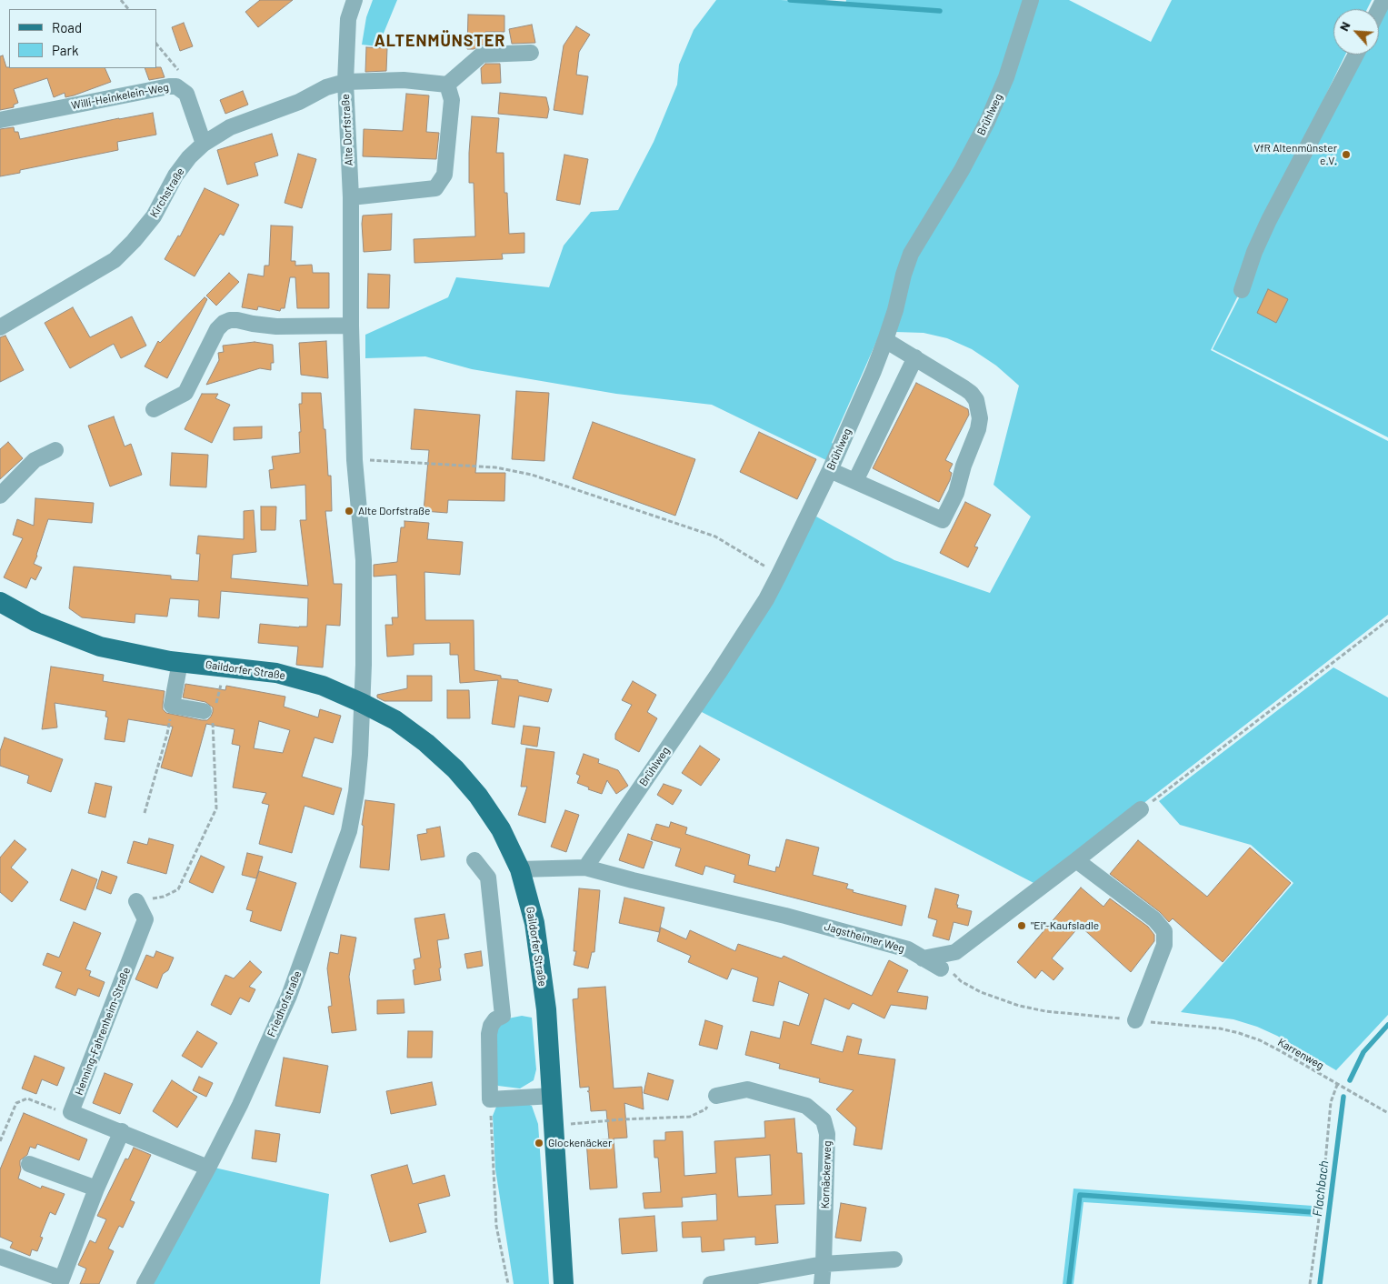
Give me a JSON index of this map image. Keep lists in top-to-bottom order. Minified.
{"streets":{"main road":["Gaildorfer Straße"],"street":["Willi-Heinkelein-Weg","Brühlweg","Alte Dorfstraße","Kirchstraße","Jagstheimer Weg","Friedhofstraße","Henning-Fahrenheim-Straße","Kornäckerweg"],"path":["Karrenweg"]},"crossings":[["Willi-Heinkelein-Weg","Kirchstraße"],["Brühlweg","Jagstheimer Weg"],["Alte Dorfstraße","Kirchstraße"],["Alte Dorfstraße","Gaildorfer Straße"],["Alte Dorfstraße","Friedhofstraße"],["Gaildorfer Straße","Jagstheimer Weg"],["Gaildorfer Straße","Friedhofstraße"]],"districts":["ALTENMÜNSTER"],"water":["Flachbach"],"places":["VfR Altenmünster e.V.","Alte Dorfstraße","\"Ei\"-Kaufsladle","Glockenäcker"],"legend":["Road","Park"],"north":"top left"}
